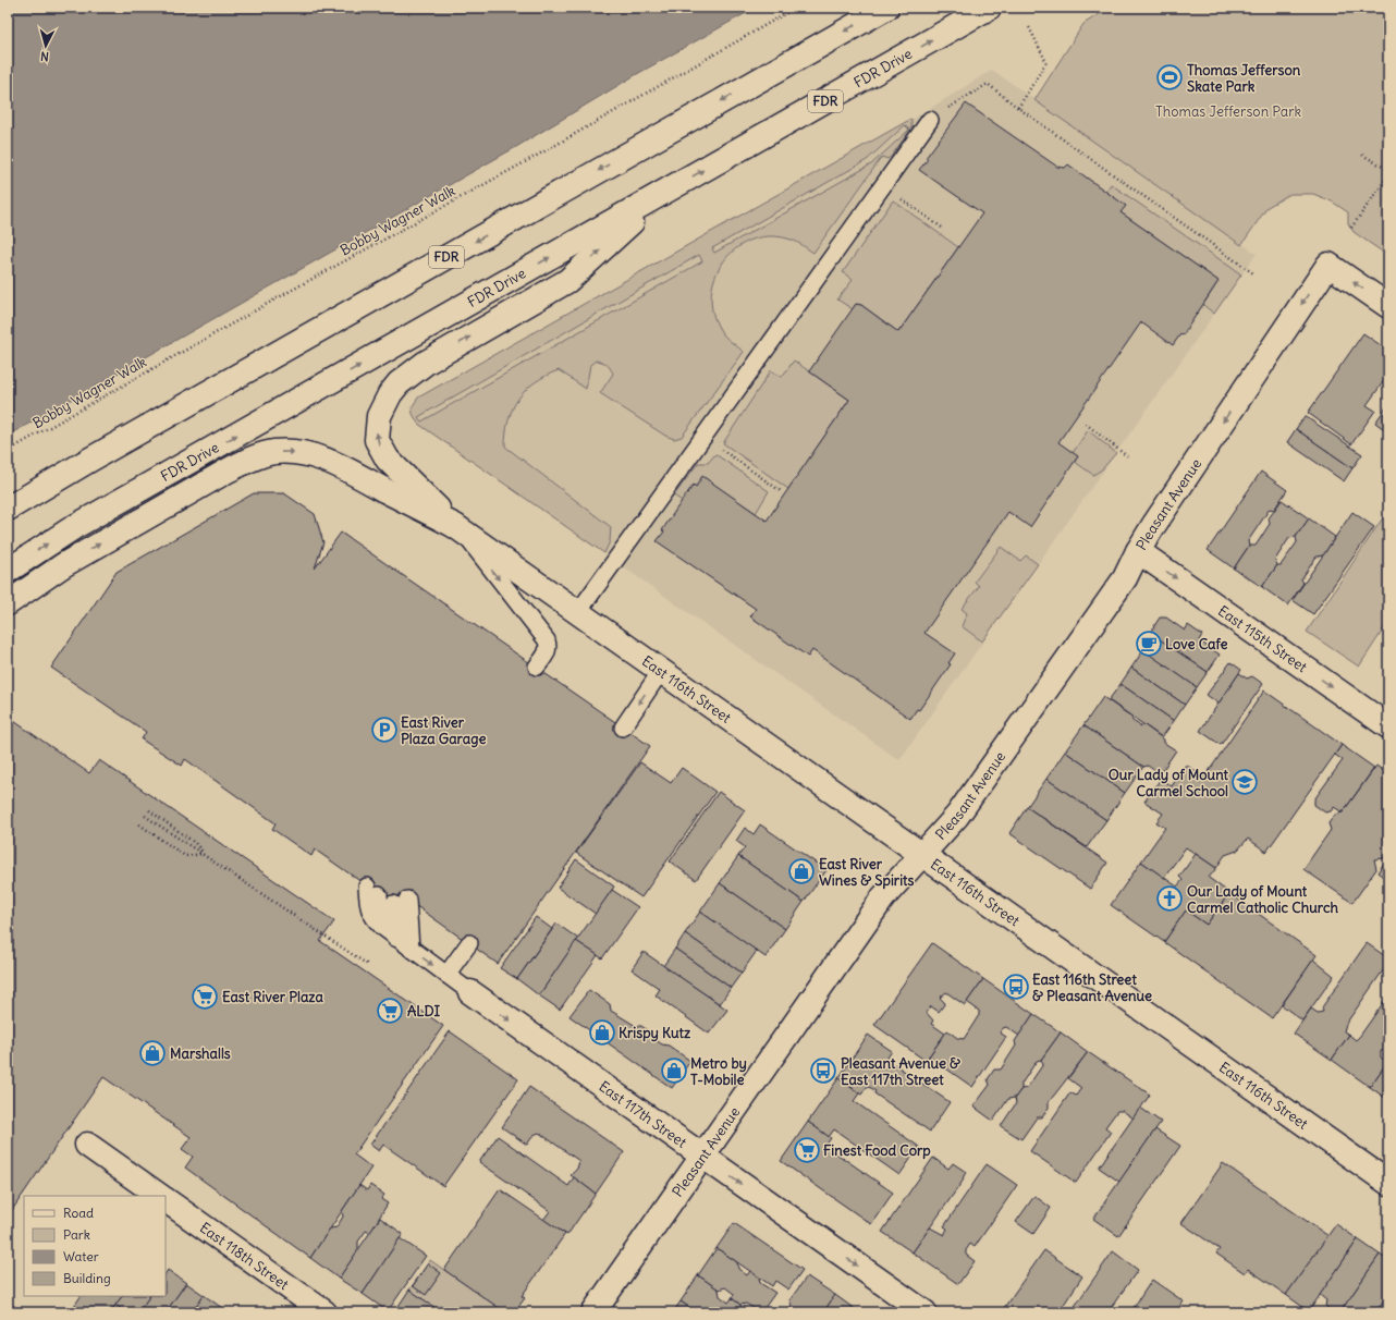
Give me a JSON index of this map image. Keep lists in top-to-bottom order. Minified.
{"streets":{"main road":["FDR Drive","FDR","Pleasant Avenue","East 115th Street","East 116th Street","East 117th Street","East 118th Street"],"path":["Bobby Wagner Walk"]},"crossings":[["Pleasant Avenue","East 115th Street"],["Pleasant Avenue","East 116th Street"],["Pleasant Avenue","East 117th Street"]],"one_way":["East 115th Street","East 117th Street"],"parks":["Thomas Jefferson Park"],"places":{"sports":["Thomas Jefferson Skate Park"],"cafe":["Love Cafe"],"parking":["East River Plaza Garage"],"school or university":["Our Lady of Mount Carmel School"],"shop":["East River Wines & Spirits","Krispy Kutz","Marshalls","Metro by T-Mobile"],"church":["Our Lady of Mount Carmel Catholic Church"],"bus stop":["East 116th Street & Pleasant Avenue","Pleasant Avenue & East 117th Street"],"supermarket":["East River Plaza","ALDI","Finest Food Corp"]},"legend":["Road","Park","Water","Building"],"north":"bottom"}
